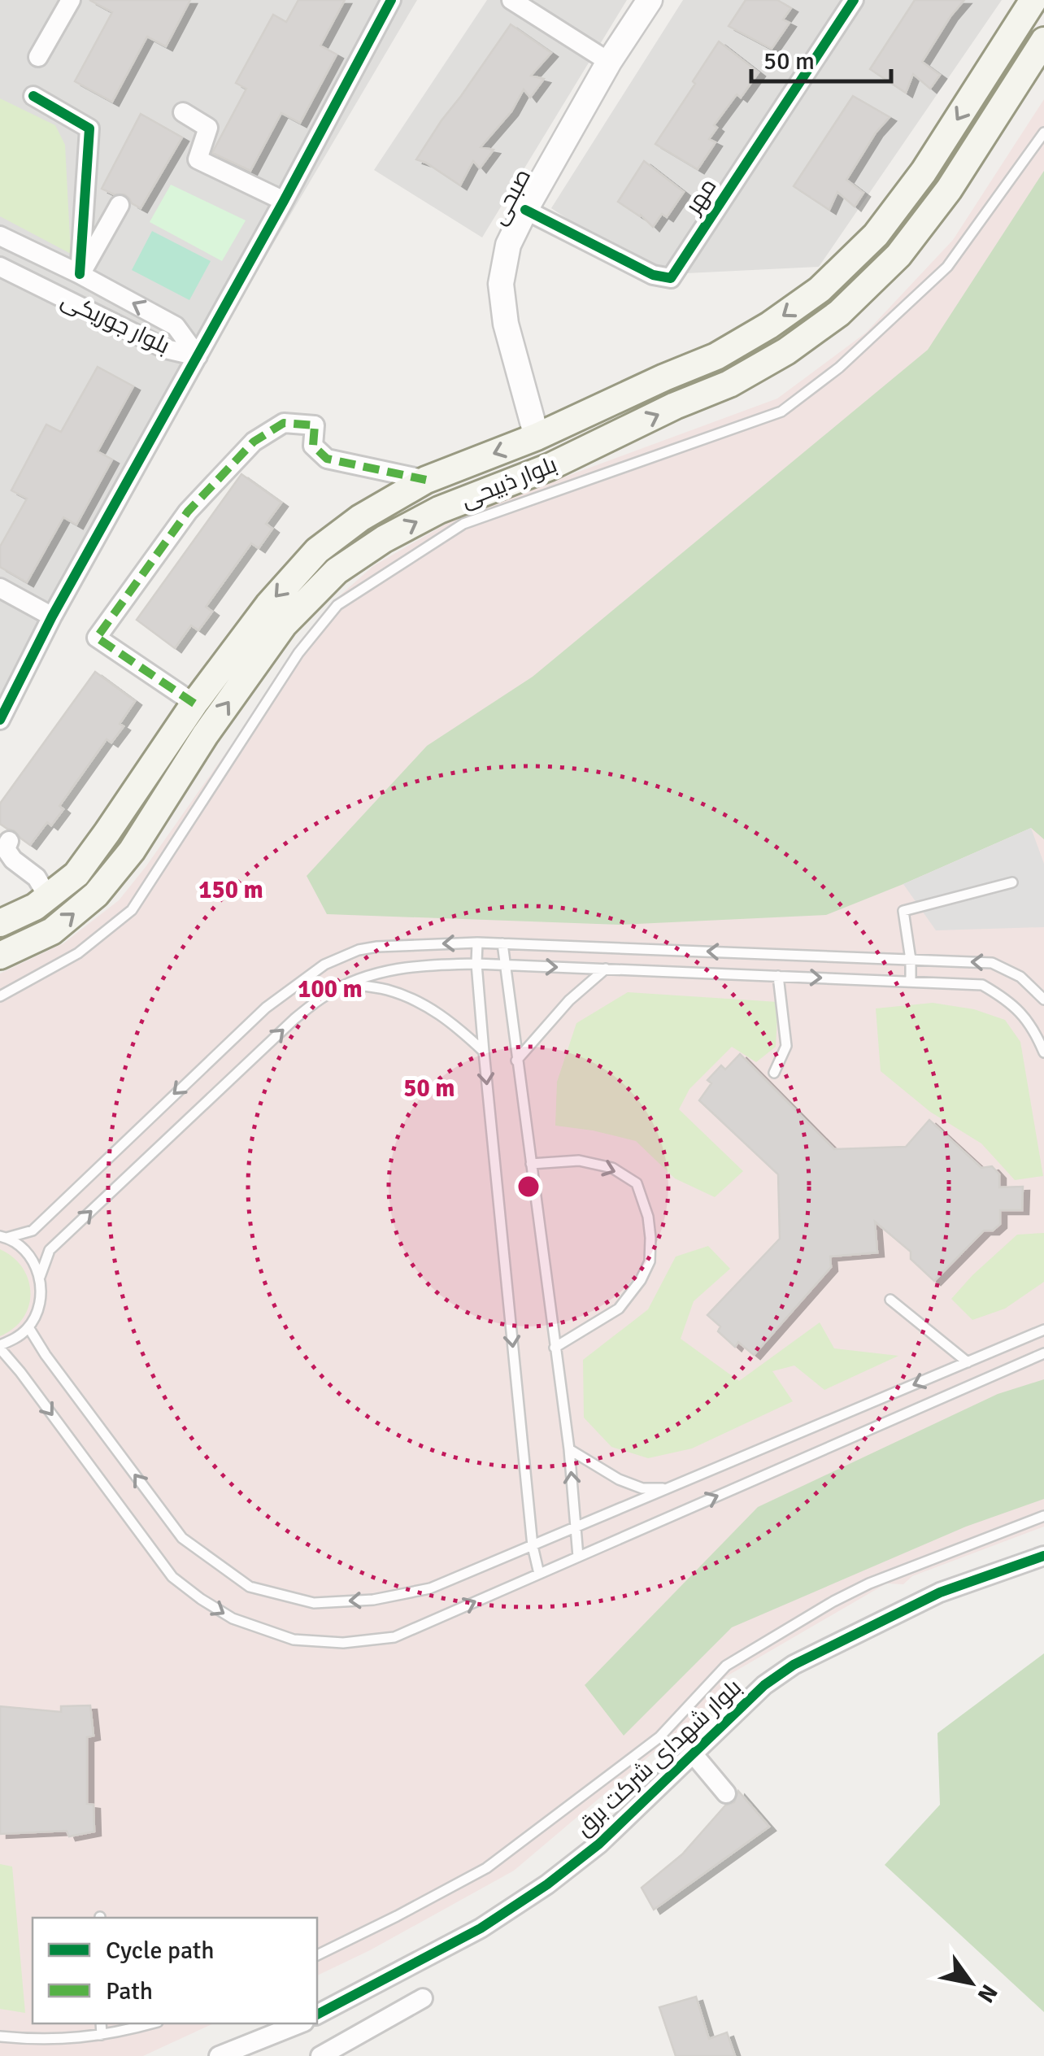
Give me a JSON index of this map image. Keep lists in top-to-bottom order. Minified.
{"streets":{"main road":["بلوار ذبیحی"],"street":["مهر","صبحی","بلوار جوریکی","بلوار شهدای شرکت برق"]},"crossings":[["مهر","صبحی"],["صبحی","بلوار ذبیحی"]],"legend":["Cycle path","Path"],"scale_bar":"50 m","north":"bottom right","rings":["150 m","100 m","50 m"]}
